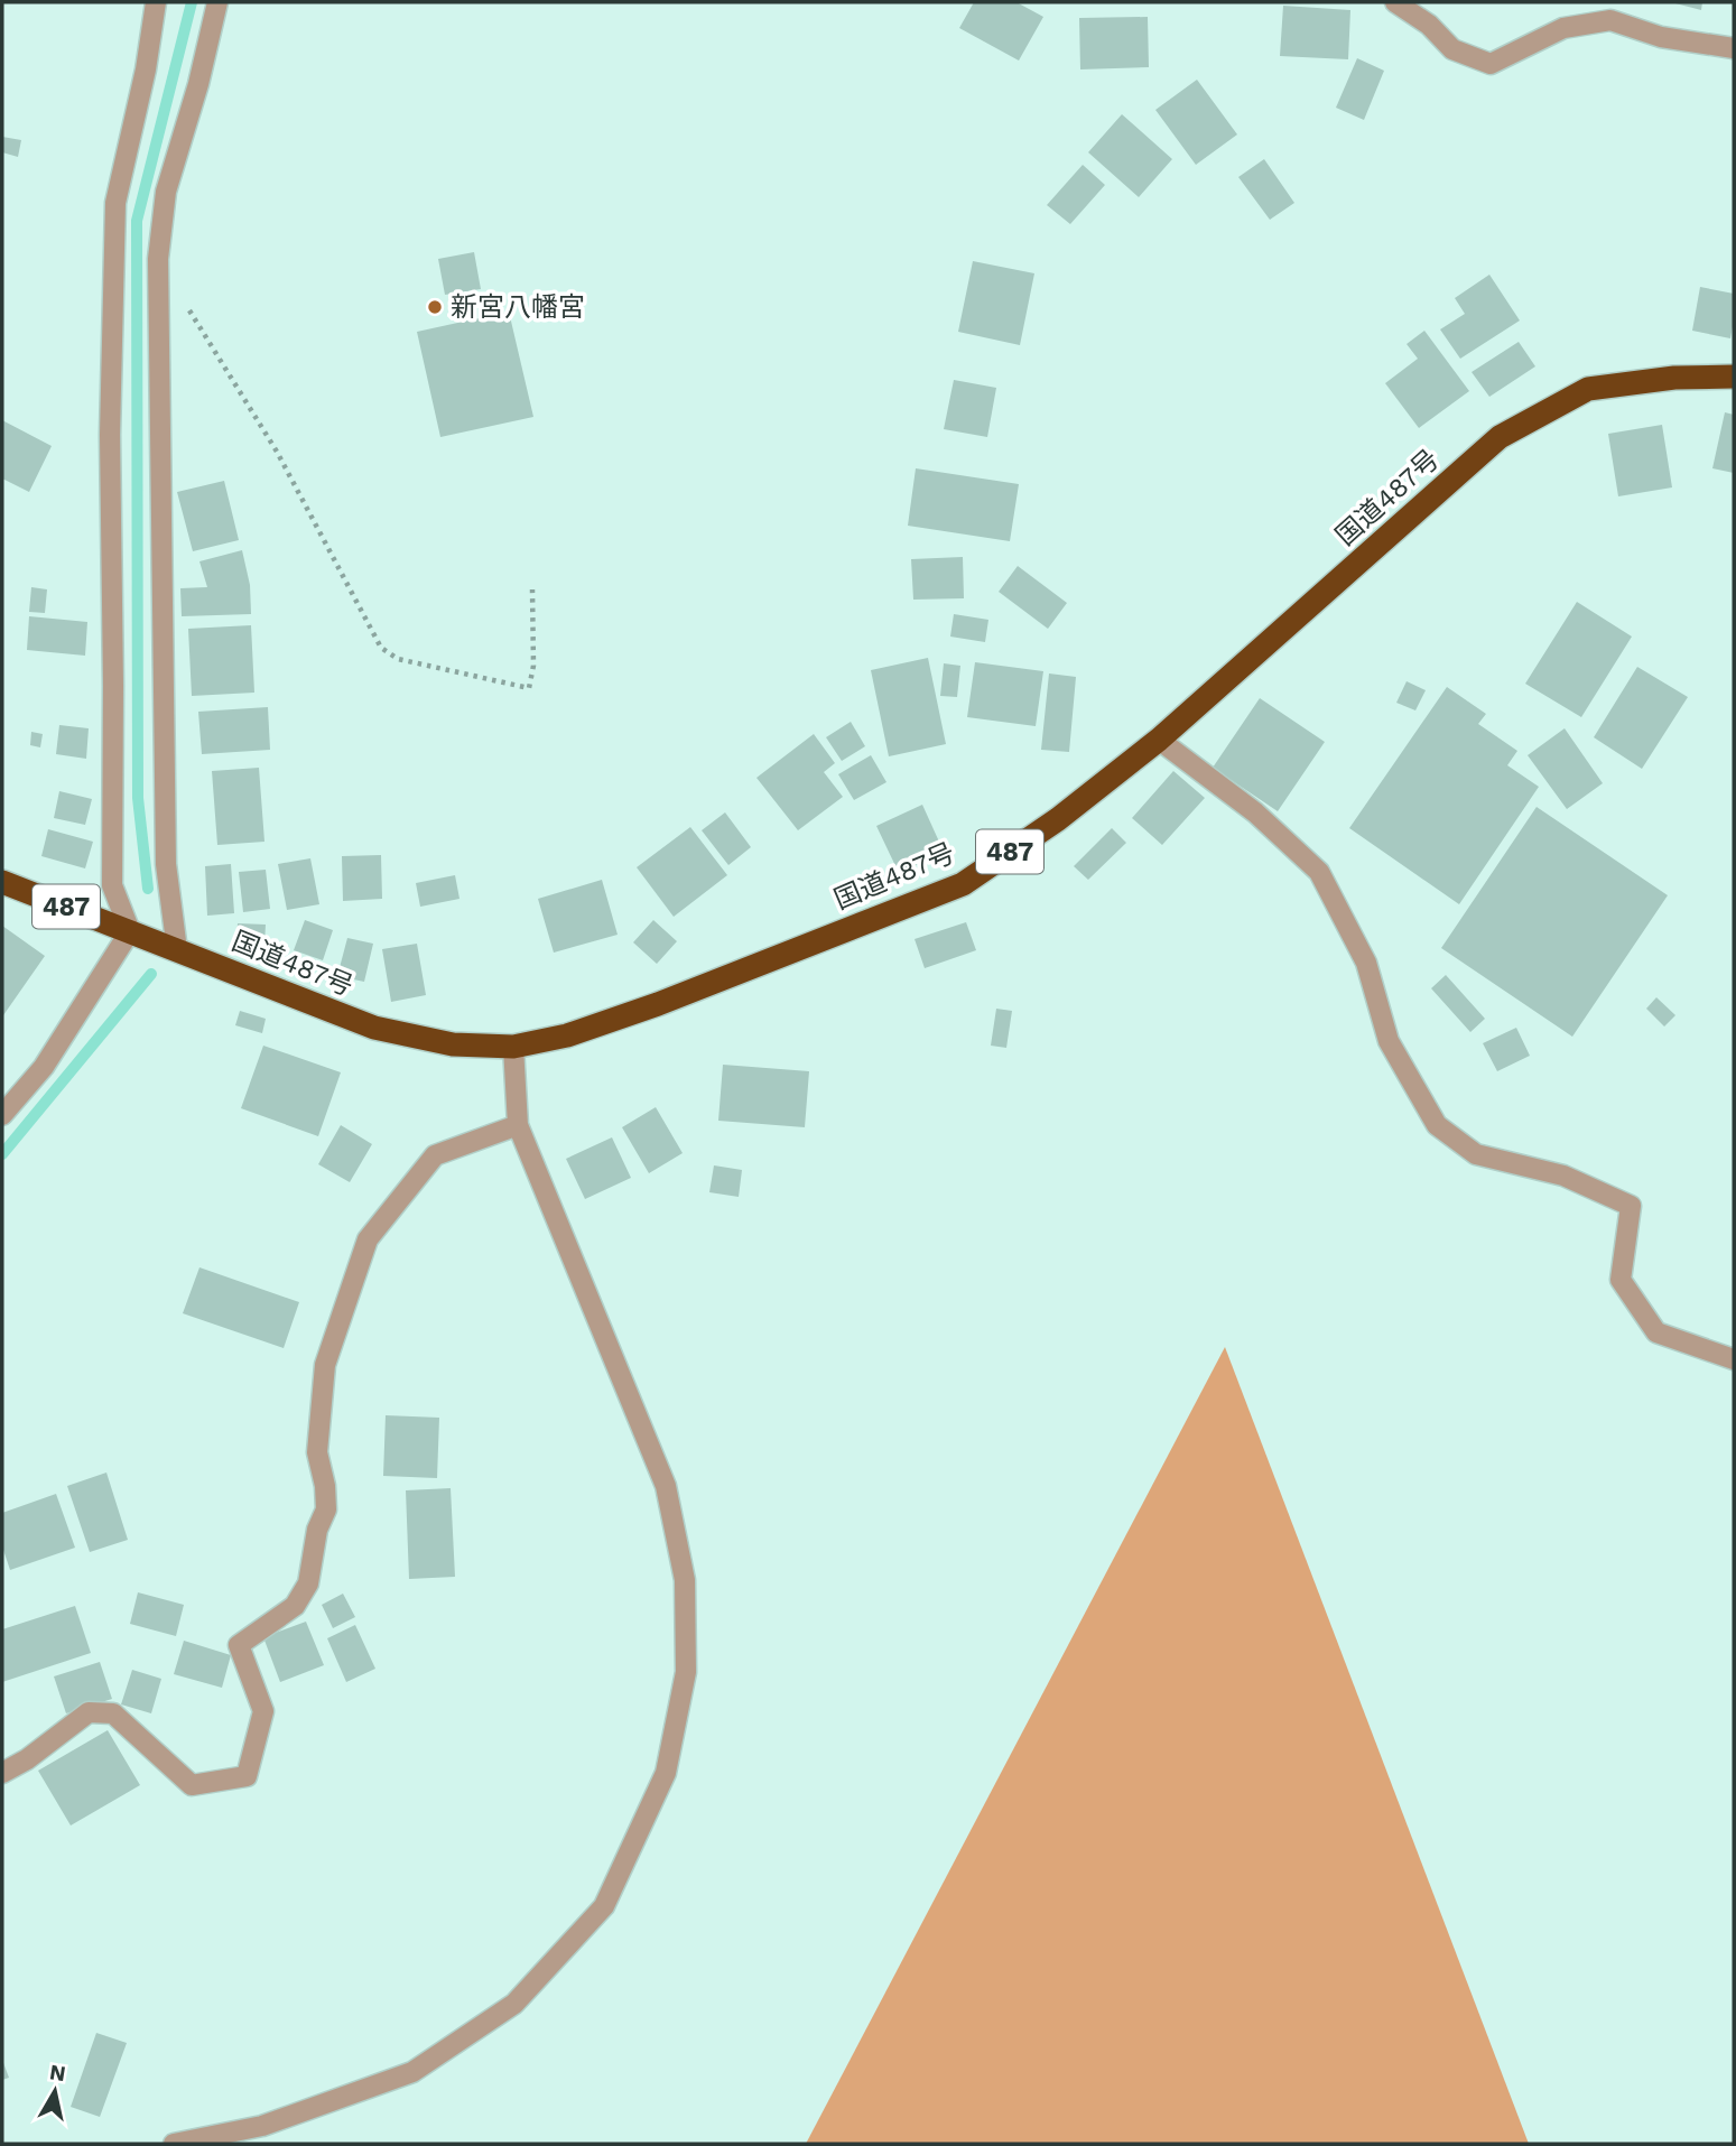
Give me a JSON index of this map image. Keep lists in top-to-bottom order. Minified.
{"streets":{"highway":["国道487号","487"]},"places":["新宮八幡宮"],"north":"top"}
